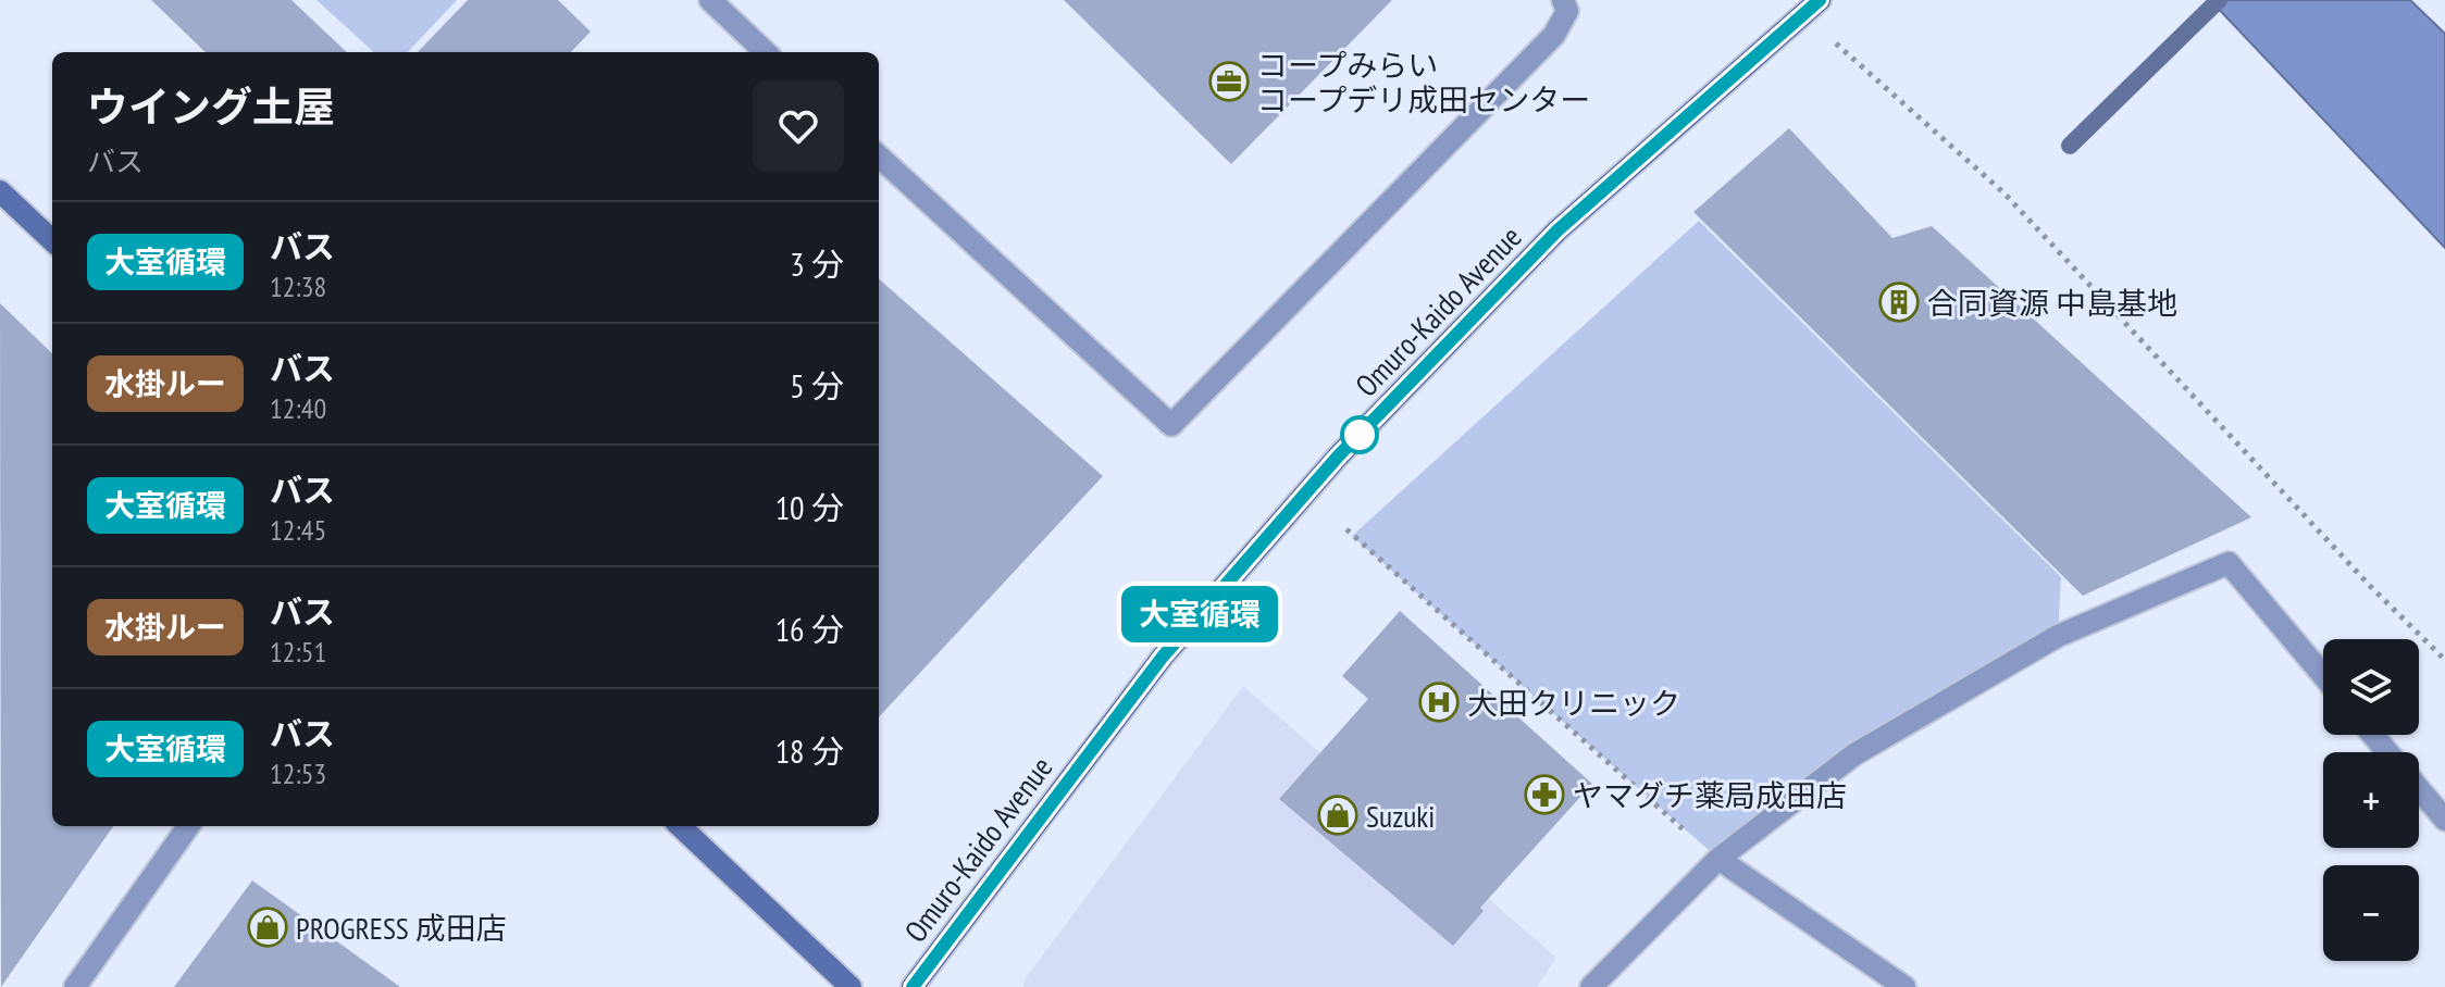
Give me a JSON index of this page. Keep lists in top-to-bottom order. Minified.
{"streets":{"main road":["Omuro-Kaido Avenue"]},"places":{"office":["コープみらい コープデリ成田センター"],"building":["合同資源 中島基地"],"hospital":["大田クリニック"],"pharmacy":["ヤマグチ薬局成田店"],"shop":["Suzuki","PROGRESS 成田店"]},"lines":["bus line 大室循環"],"page":{"on_map":"大室循環","heading":["ウイング土屋","バス"],"list":[{"mark":"大室循環","name":"バス","note":"12:38","value":"3 分"},{"mark":"水掛ルー","name":"バス","note":"12:40","value":"5 分"},{"mark":"大室循環","name":"バス","note":"12:45","value":"10 分"},{"mark":"水掛ルー","name":"バス","note":"12:51","value":"16 分"},{"mark":"大室循環","name":"バス","note":"12:53","value":"18 分"}],"map_buttons":["+","−"]}}
